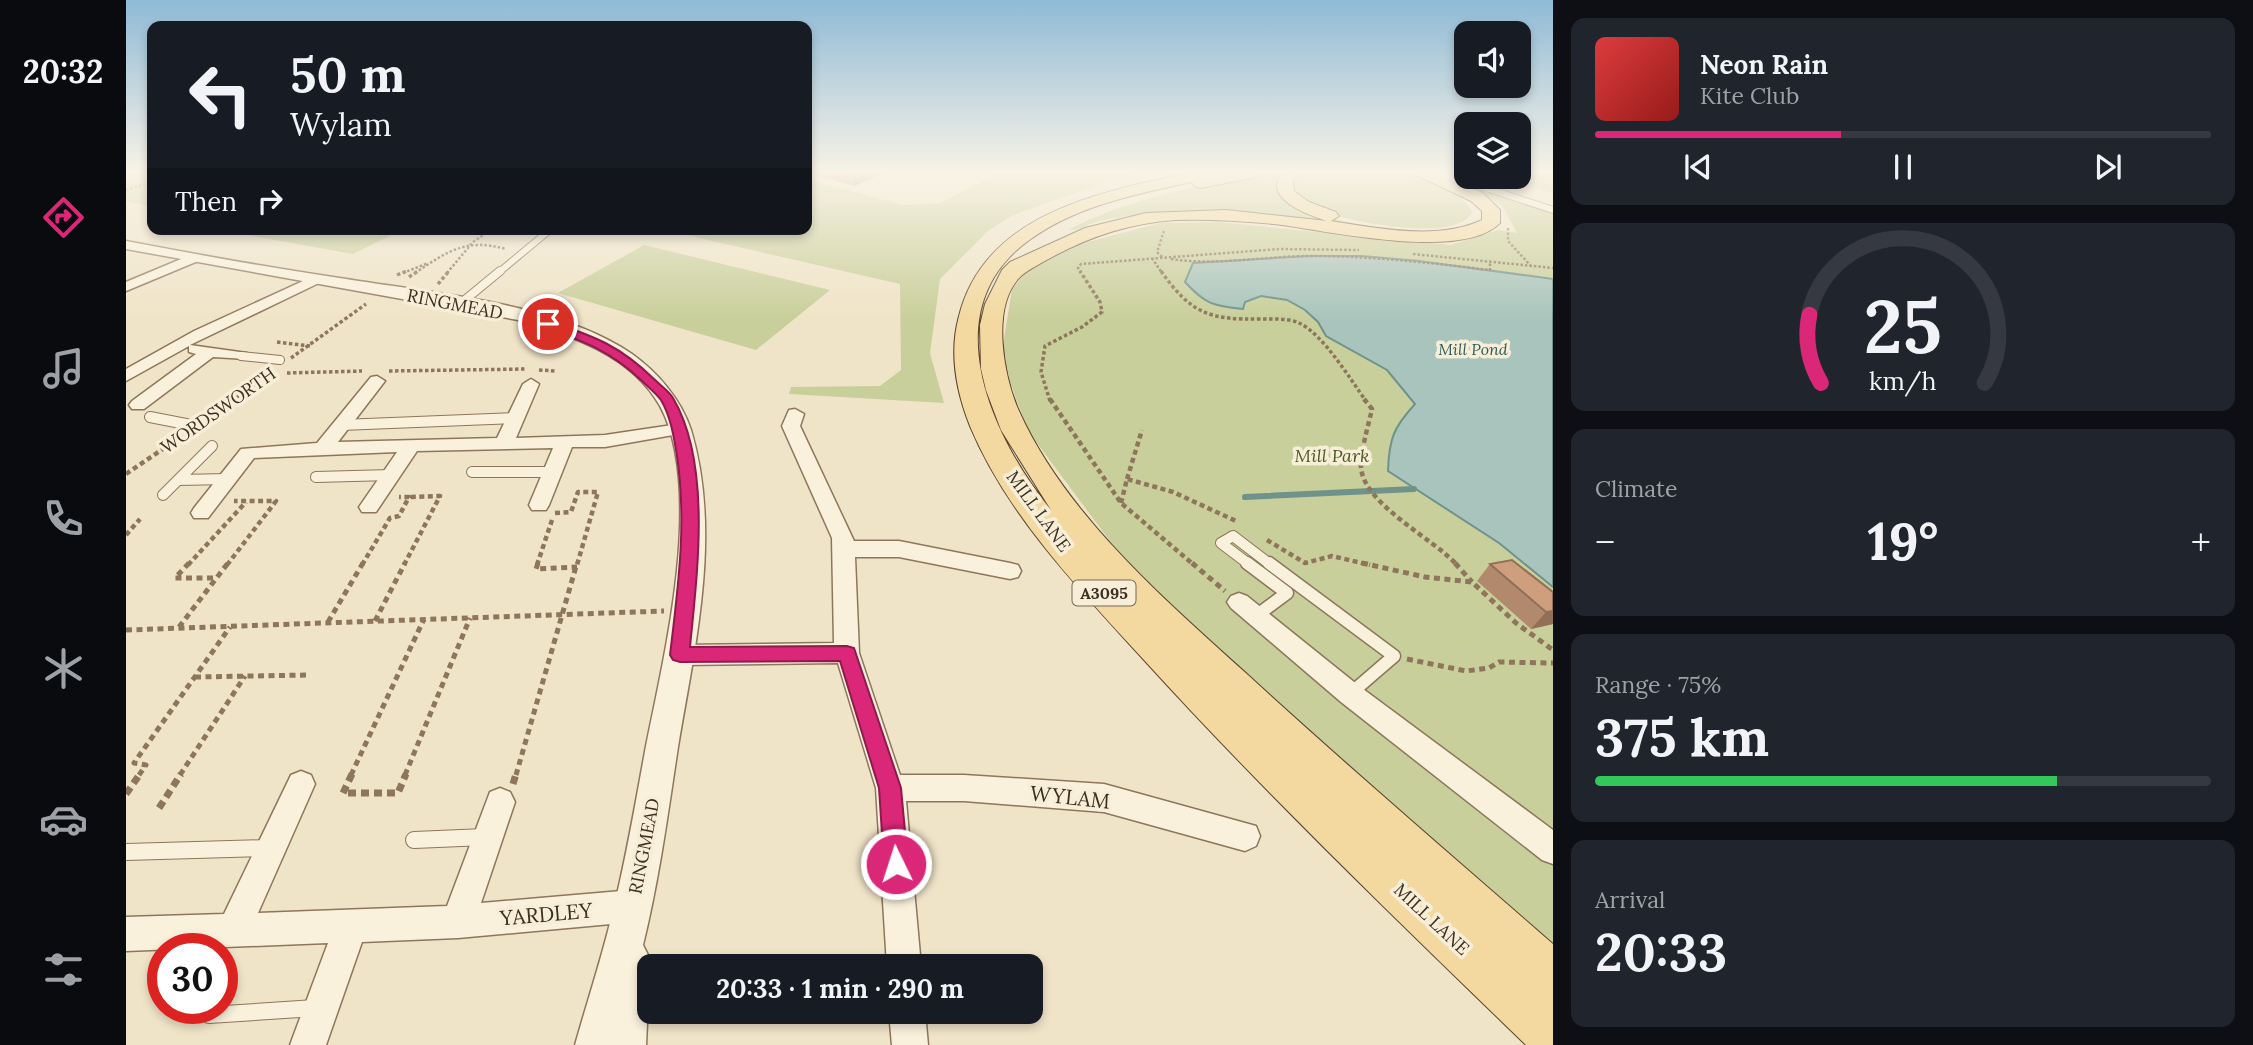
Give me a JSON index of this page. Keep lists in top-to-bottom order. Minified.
{"streets":{"main road":["MILL LANE","A3095"],"street":["RINGMEAD","WORDSWORTH","WYLAM","YARDLEY"]},"crossings":[["RINGMEAD","YARDLEY"]],"water":["Mill Pond"],"parks":["Mill Park"],"page":{"tabs":"20:32","turn":["50 m","Wylam"],"song":["Neon Rain","Kite Club"],"then":"Then","tile":["Climate",["Range · 75%","375 km"],["Arrival","20:33"]],"heat":["−","19°","+"],"limit":"30","trip":"20:33 · 1 min · 290 m","gauge":["25","km/h"]}}
